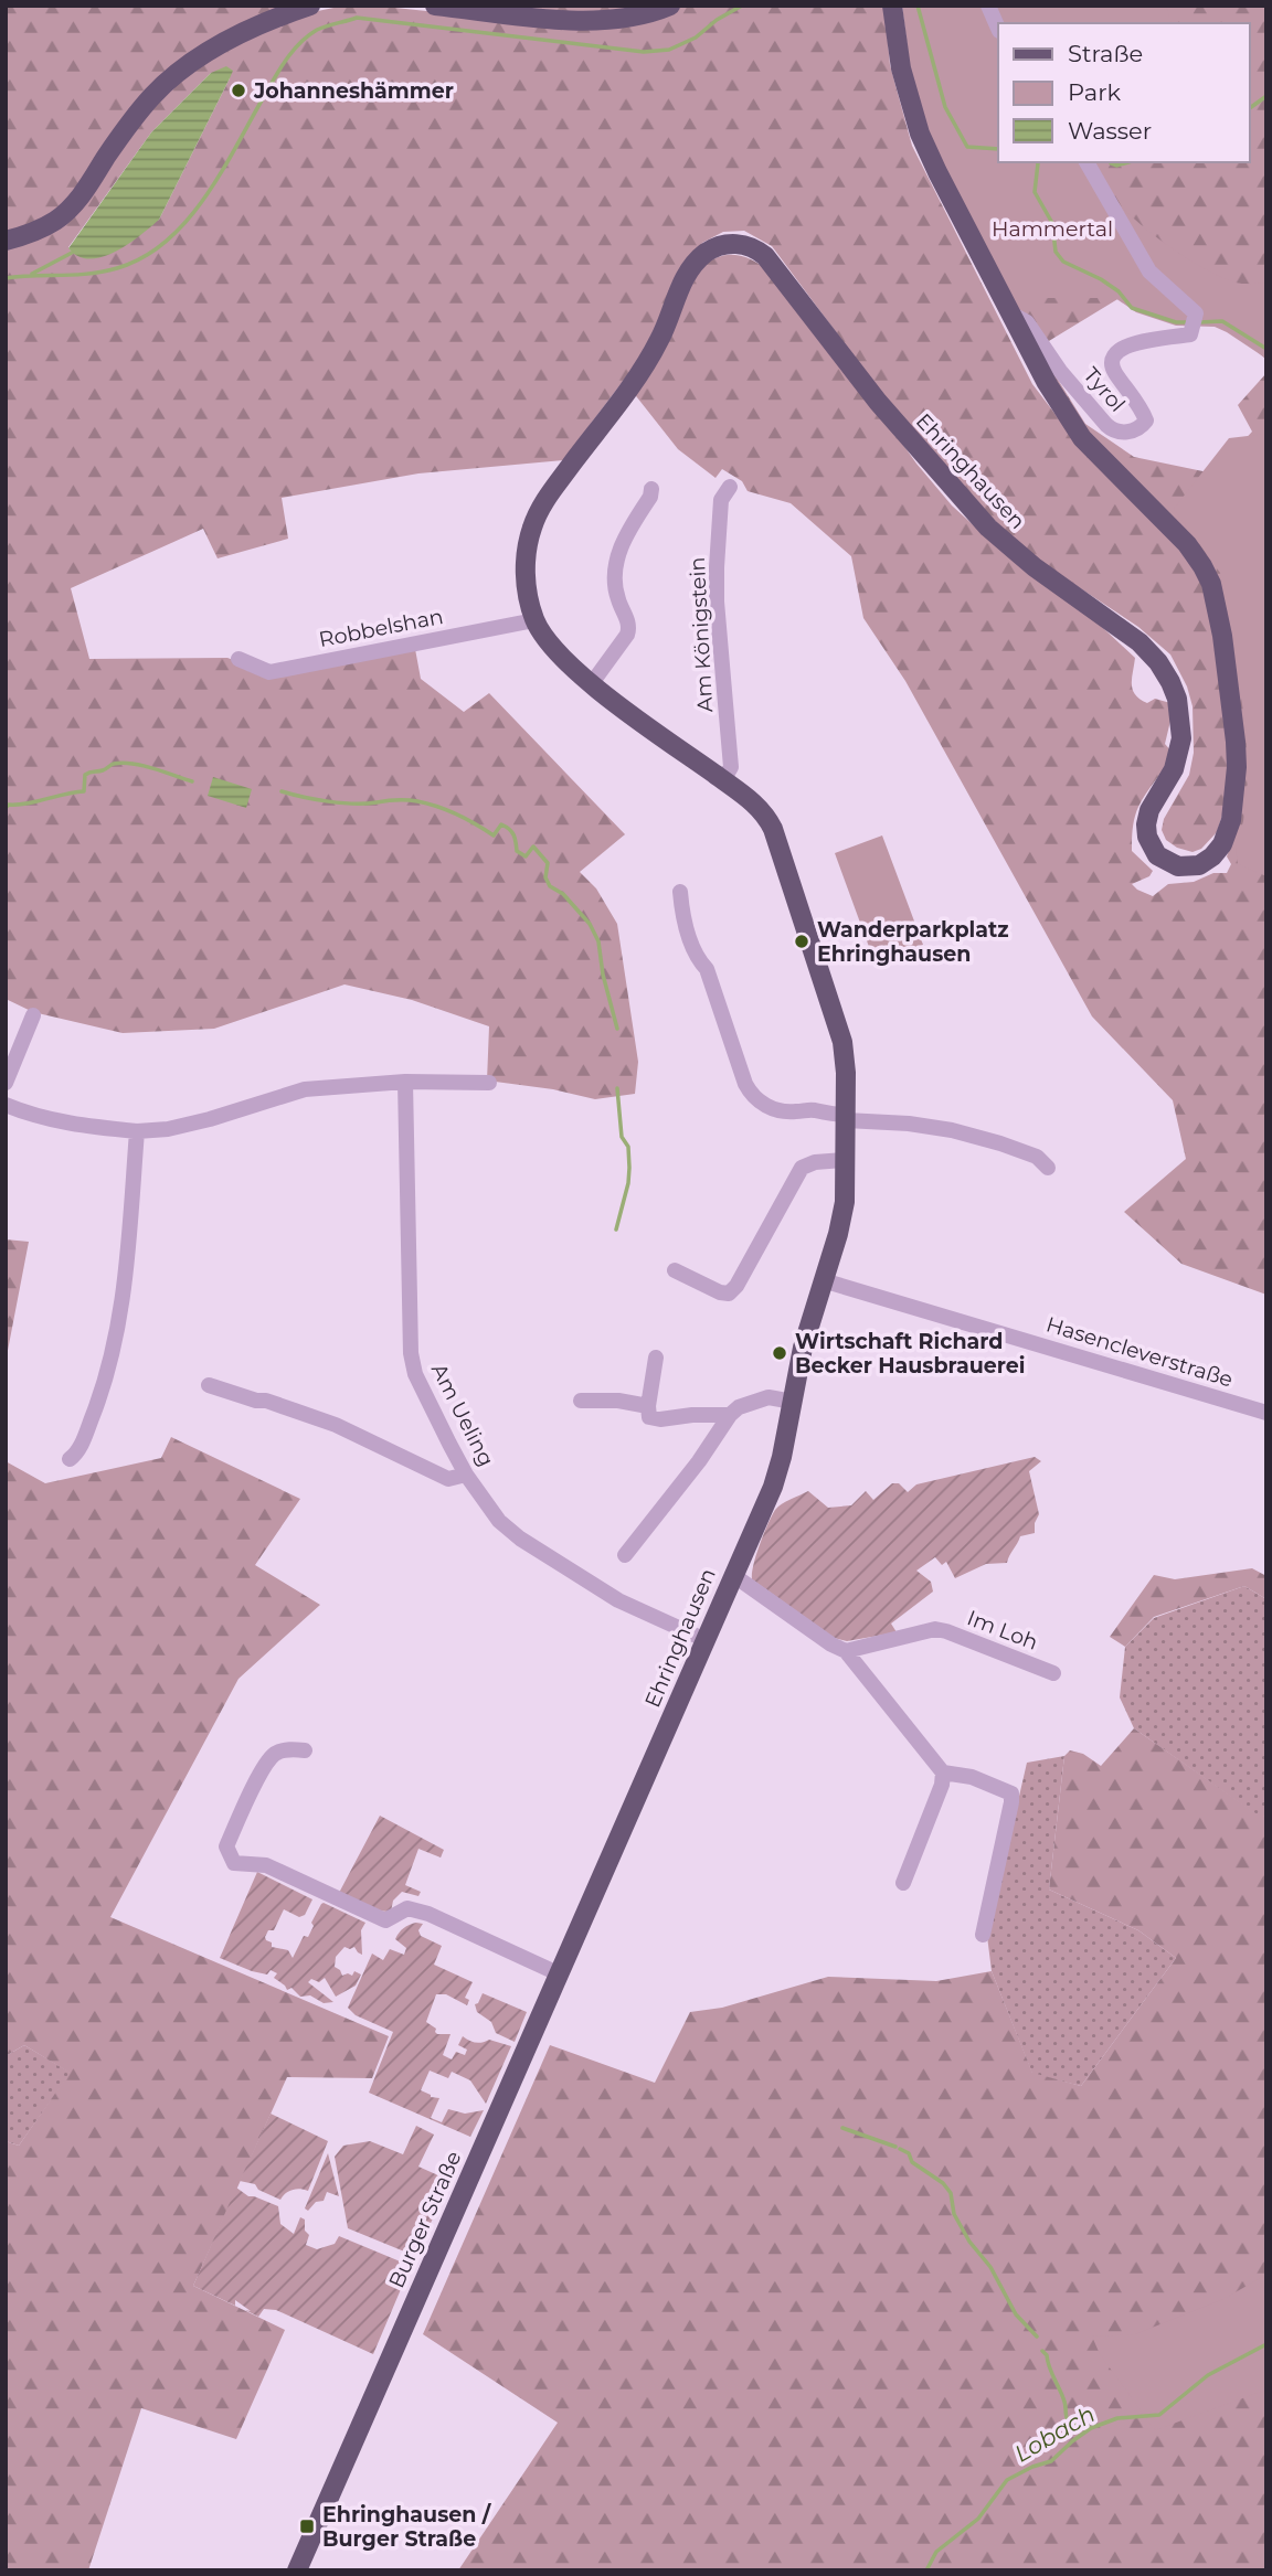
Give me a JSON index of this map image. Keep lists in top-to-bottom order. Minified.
{"streets":{"main road":["Ehringhausen","Burger Straße"],"street":["Tyrol","Robbelshan","Am Königstein","Hasencleverstraße","Am Ueling","Im Loh"]},"crossings":[["Tyrol","Ehringhausen"],["Ehringhausen","Robbelshan"],["Ehringhausen","Am Königstein"],["Ehringhausen","Hasencleverstraße"],["Ehringhausen","Am Ueling"],["Ehringhausen","Burger Straße"]],"water":["Lobach"],"parks":["Hammertal"],"places":{"other":["Johanneshämmer","Wanderparkplatz Ehringhausen","Wirtschaft Richard Becker Hausbrauerei"],"transit":["Ehringhausen / Burger Straße"]},"legend":["Straße","Park","Wasser"]}
